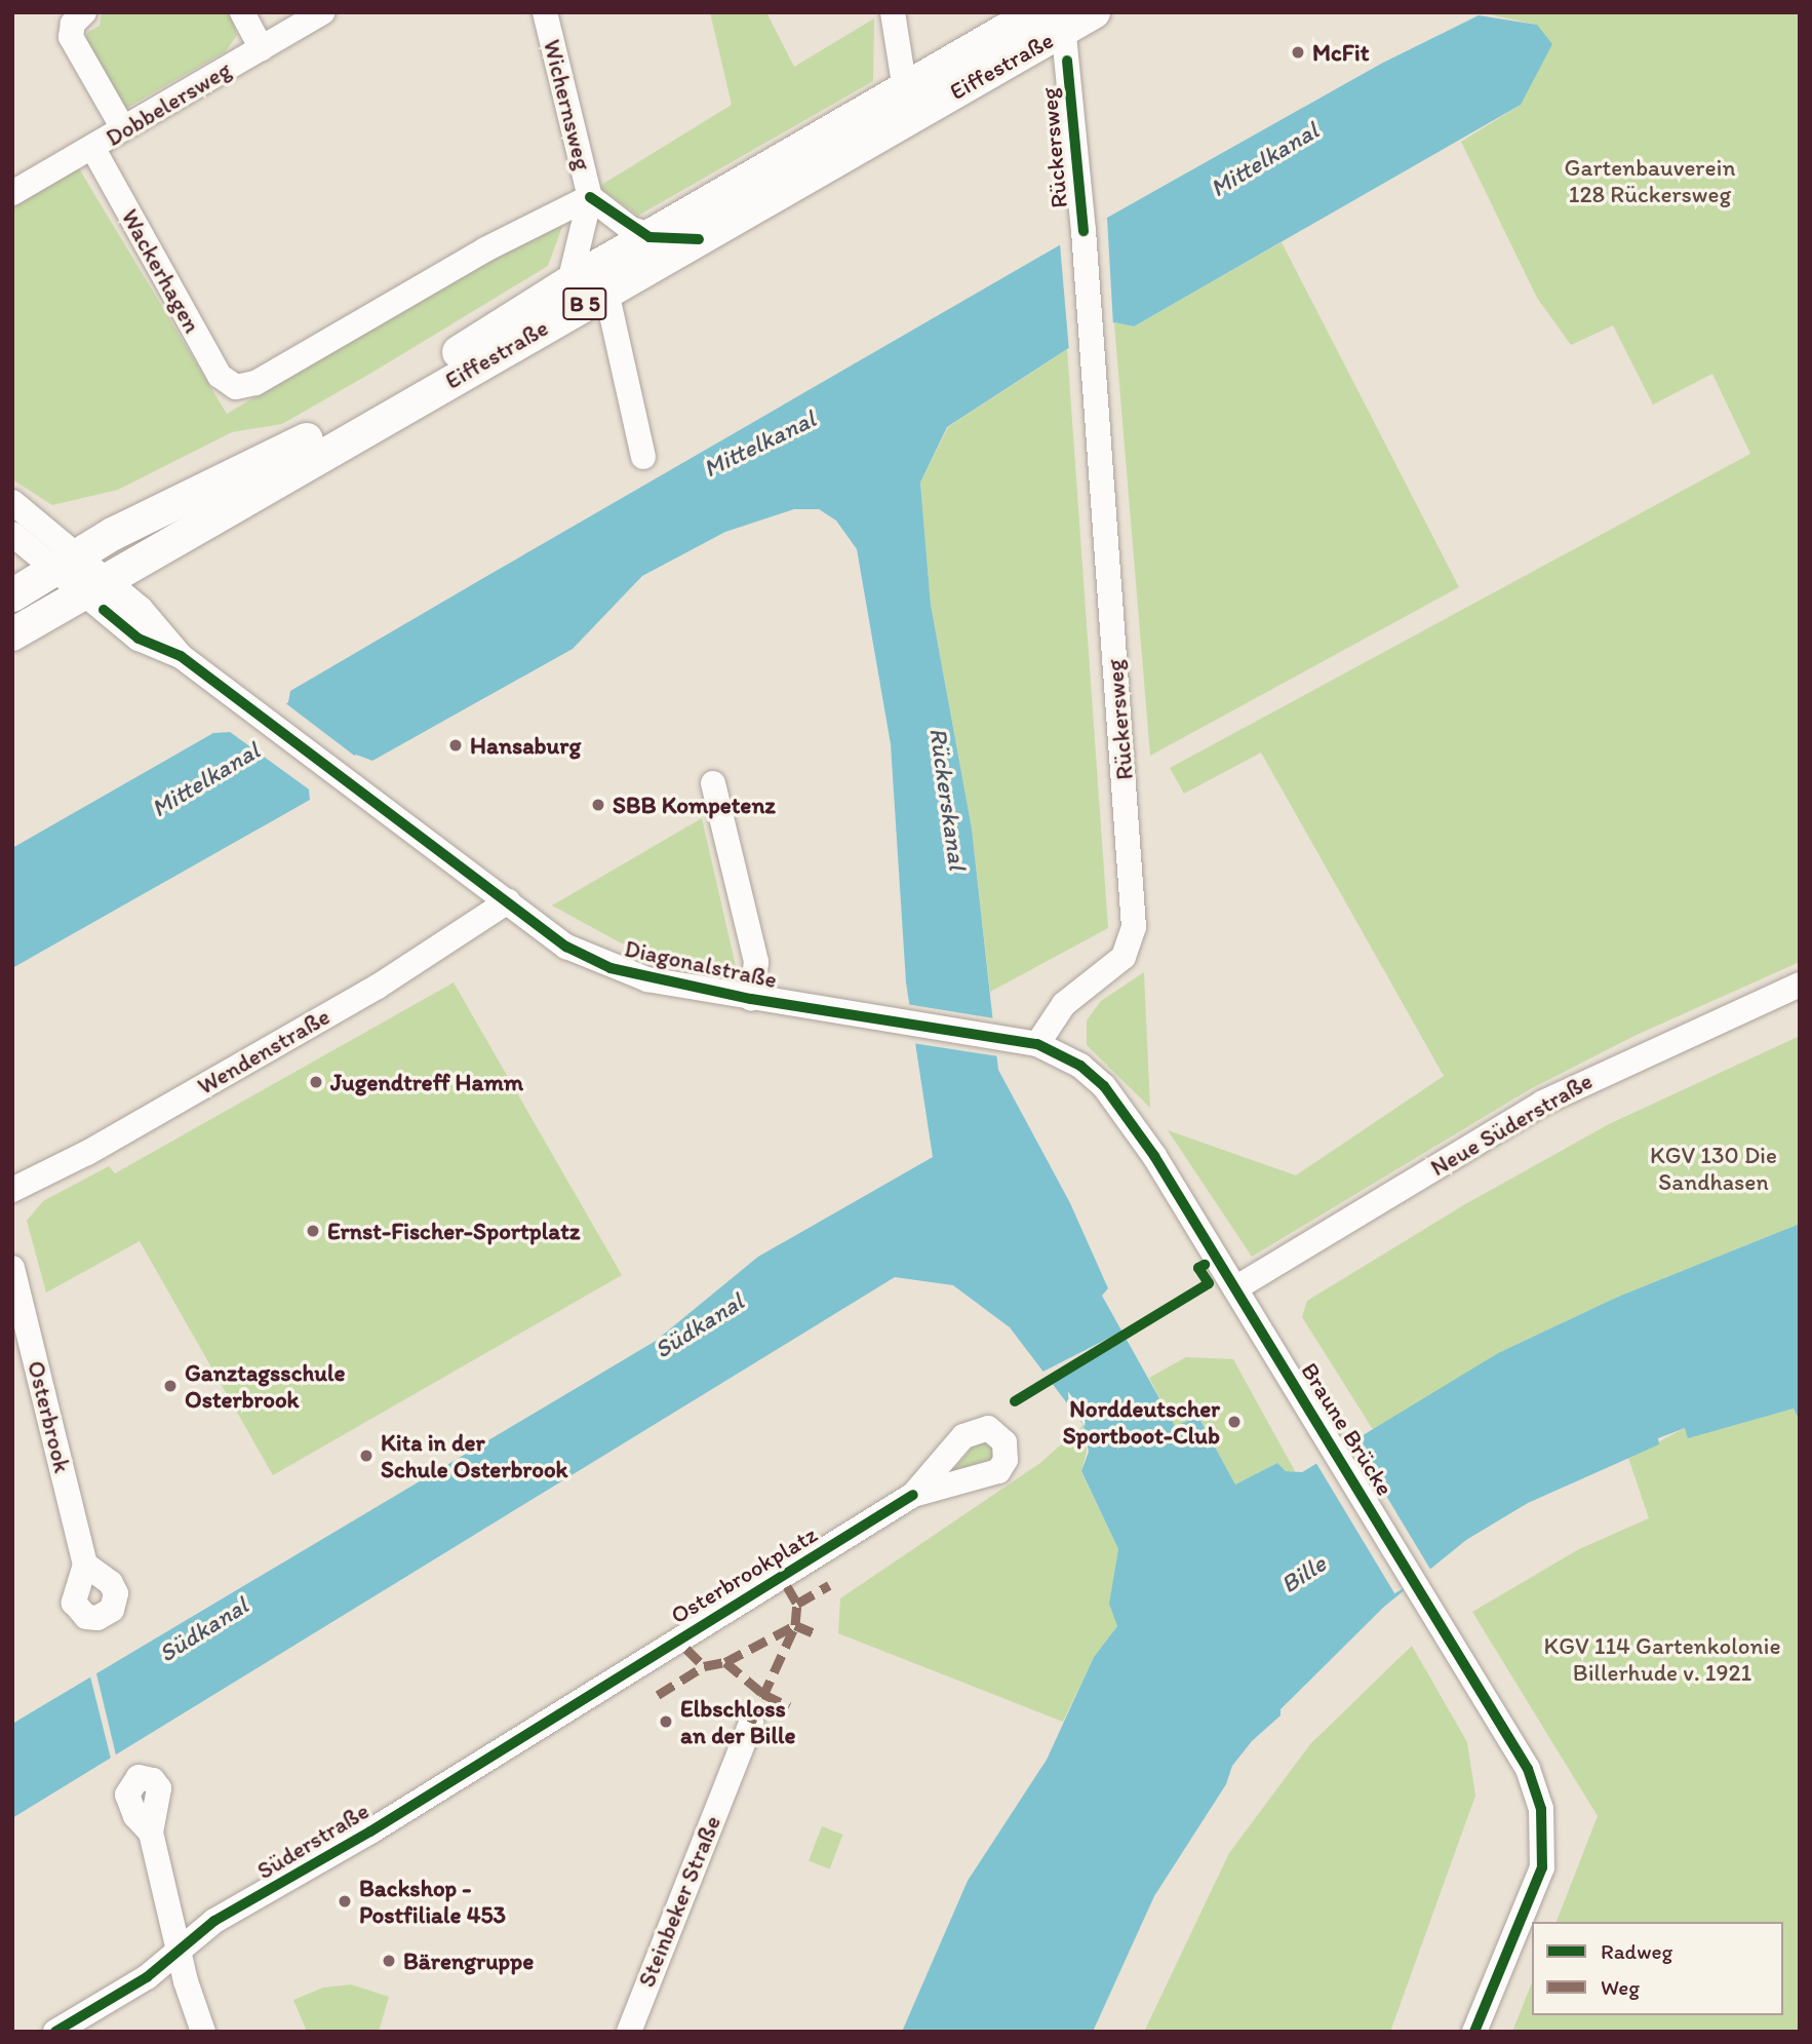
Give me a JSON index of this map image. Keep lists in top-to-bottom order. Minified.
{"streets":{"main road":["Eiffestraße","B 5"],"street":["Dobbelersweg","Wichernsweg","Rückersweg","Wackerhagen","Diagonalstraße","Wendenstraße","Neue Süderstraße","Osterbrook","Braune Brücke","Osterbrookplatz","Süderstraße","Steinbeker Straße"]},"crossings":[["Eiffestraße","Wichernsweg"],["Eiffestraße","Rückersweg"],["Eiffestraße","Diagonalstraße"],["Dobbelersweg","Wackerhagen"],["Wichernsweg","Wackerhagen"],["Rückersweg","Diagonalstraße"],["Diagonalstraße","Wendenstraße"],["Diagonalstraße","Neue Süderstraße"],["Diagonalstraße","Braune Brücke"],["Neue Süderstraße","Braune Brücke"],["Osterbrookplatz","Süderstraße"]],"water":["Mittelkanal","Rückerskanal","Südkanal","Bille"],"parks":["Gartenbauverein 128 Rückersweg","KGV 130 Die Sandhasen","KGV 114 Gartenkolonie Billerhude v. 1921"],"places":["McFit","Hansaburg","SBB Kompetenz","Jugendtreff Hamm","Ernst-Fischer-Sportplatz","Ganztagsschule Osterbrook","Norddeutscher Sportboot-Club","Kita in der Schule Osterbrook","Elbschloss an der Bille","Backshop - Postfiliale 453","Bärengruppe"],"legend":["Radweg","Weg"]}
